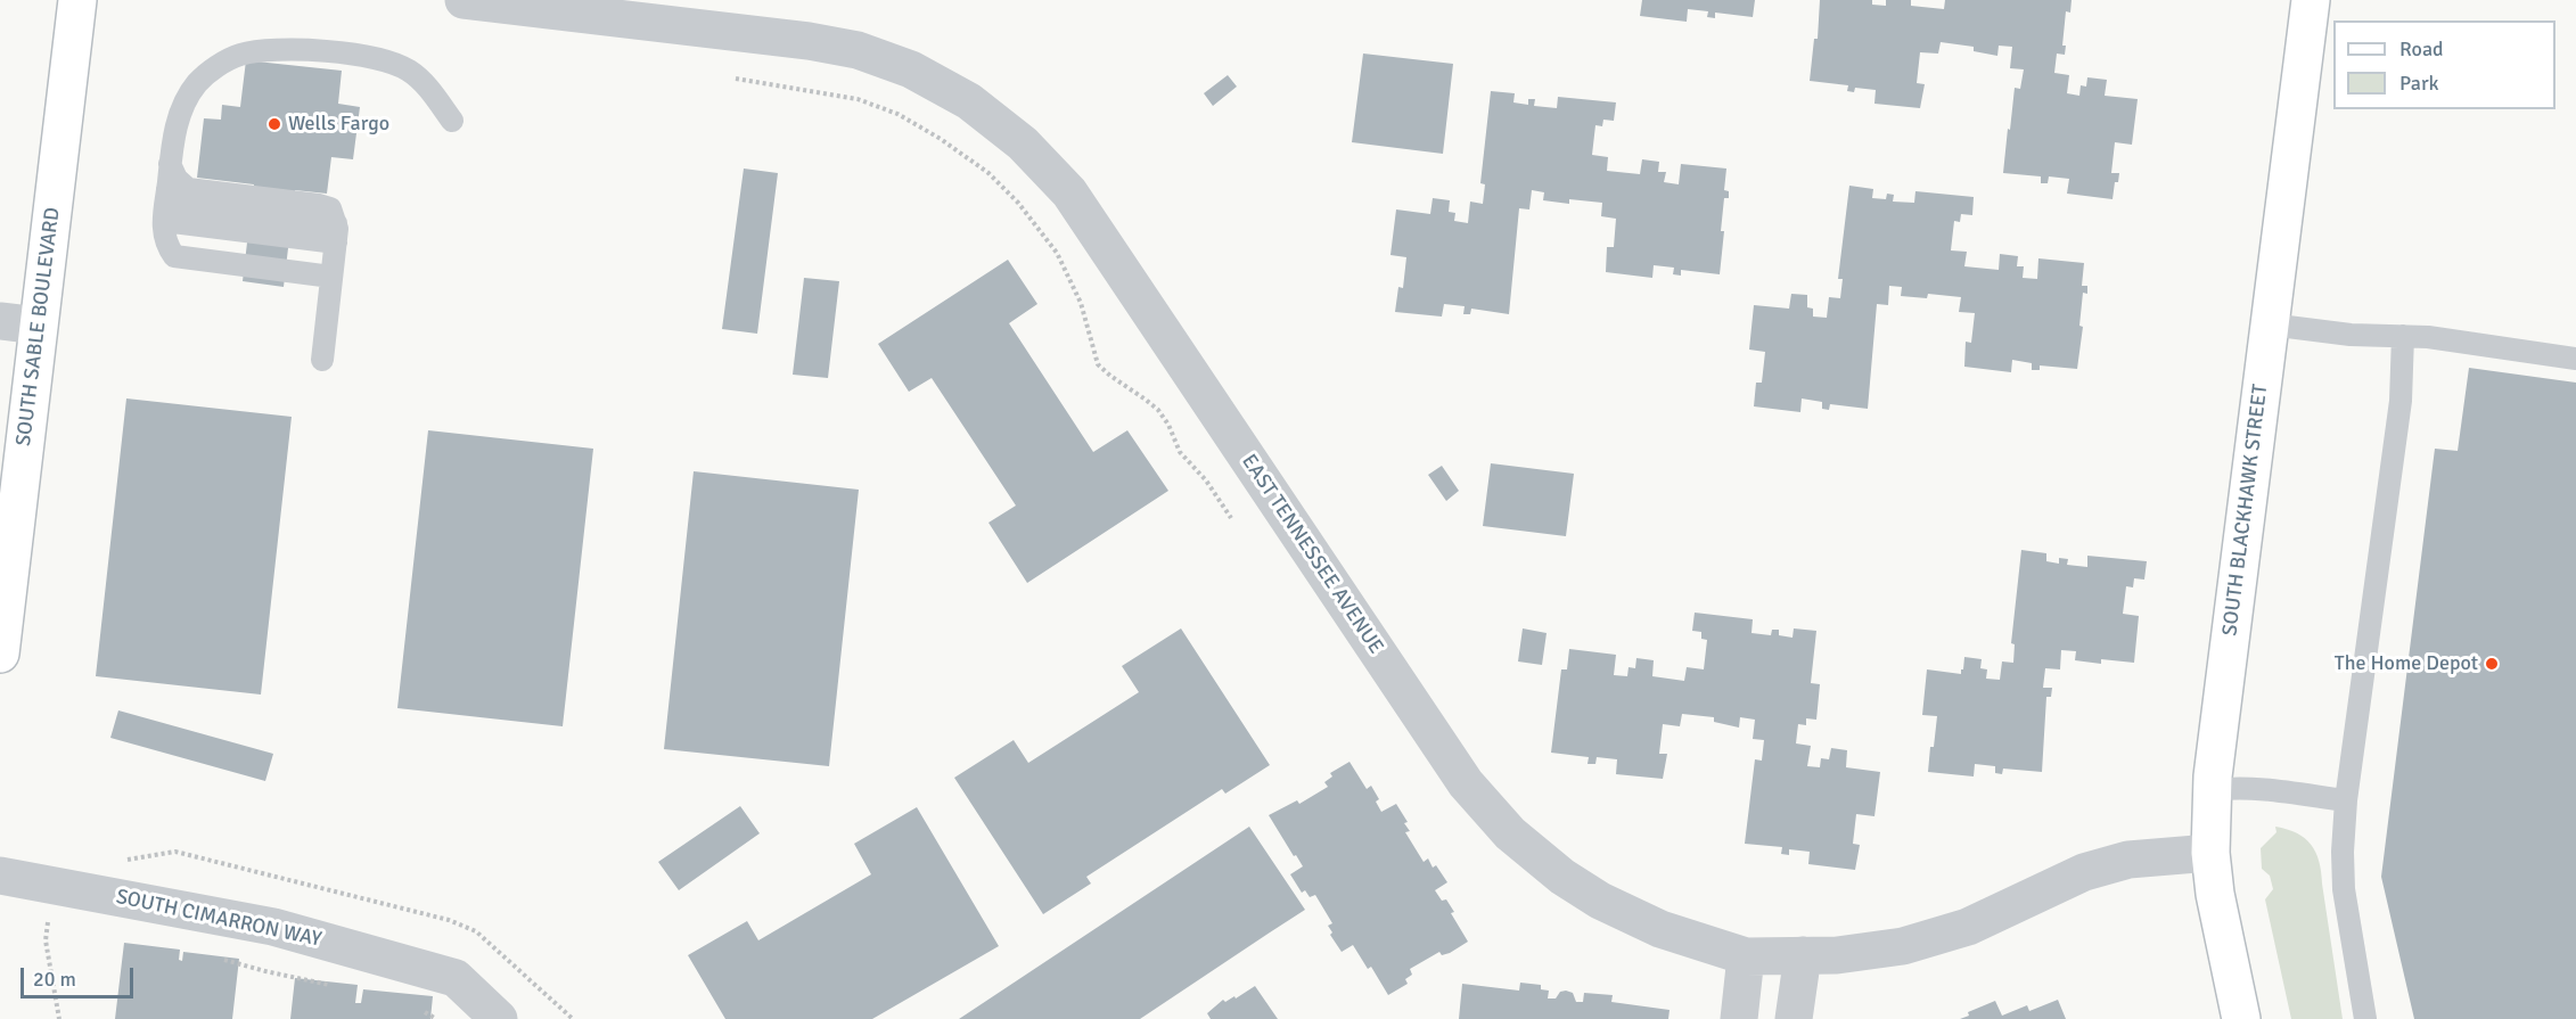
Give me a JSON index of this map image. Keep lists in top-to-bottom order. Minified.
{"streets":{"street":["SOUTH SABLE BOULEVARD","SOUTH BLACKHAWK STREET","EAST TENNESSEE AVENUE","SOUTH CIMARRON WAY"]},"crossings":[["SOUTH BLACKHAWK STREET","EAST TENNESSEE AVENUE"]],"places":["Wells Fargo","The Home Depot"],"legend":["Road","Park"],"scale_bar":"20 m"}
